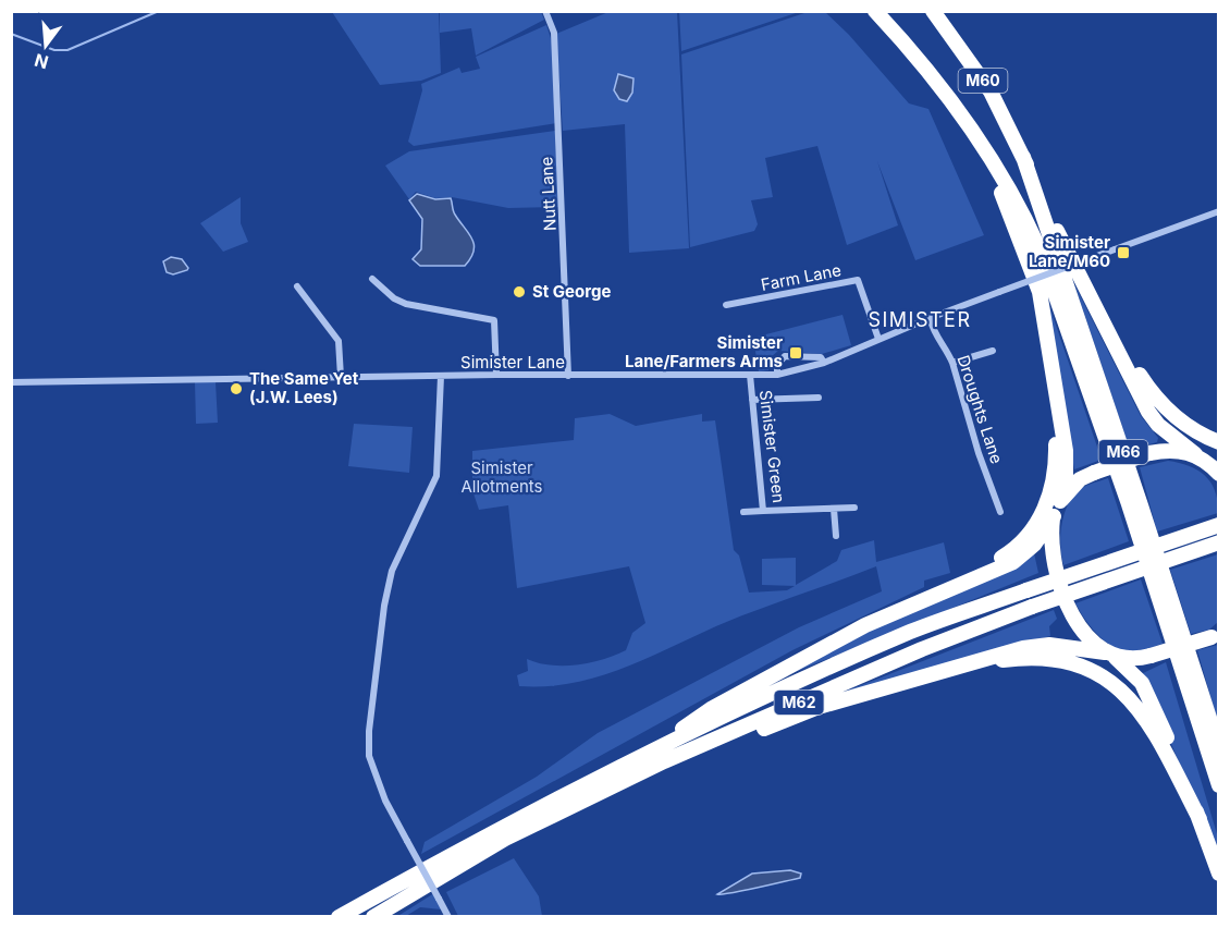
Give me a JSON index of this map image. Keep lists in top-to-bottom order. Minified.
{"streets":{"highway":["M60","M66","M62"],"street":["Nutt Lane","Farm Lane","Simister Lane","Droughts Lane","Simister Green"]},"crossings":[["M60","M66"],["Nutt Lane","Simister Lane"],["Farm Lane","Simister Lane"],["Simister Lane","Droughts Lane"],["Simister Lane","Simister Green"]],"districts":["SIMISTER"],"parks":["Simister Allotments"],"places":{"transit":["Simister Lane/M60","Simister Lane/Farmers Arms"],"other":["St George","The Same Yet (J.W. Lees)"]},"north":"bottom"}
